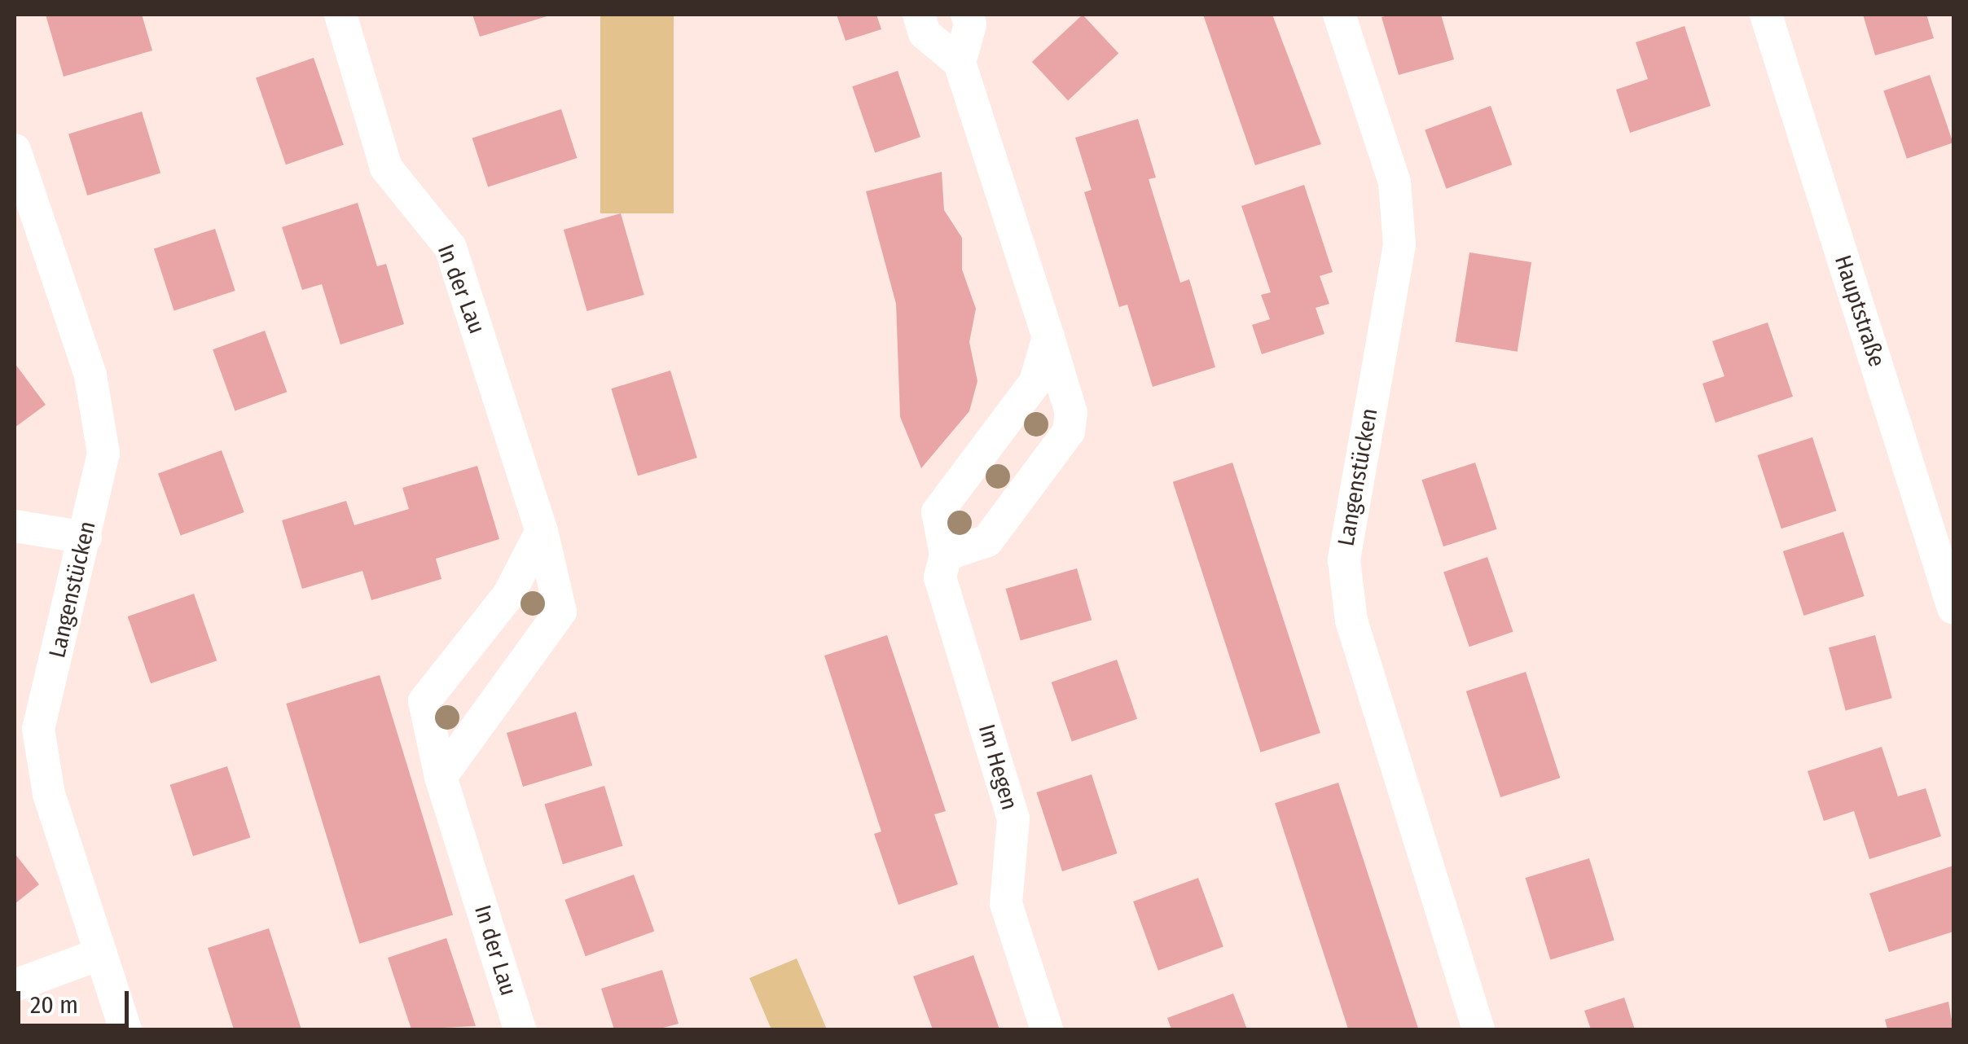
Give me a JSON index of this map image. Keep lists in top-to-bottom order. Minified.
{"streets":{"street":["In der Lau","Hauptstraße","Langenstücken","Im Hegen"]},"scale_bar":"20 m"}
